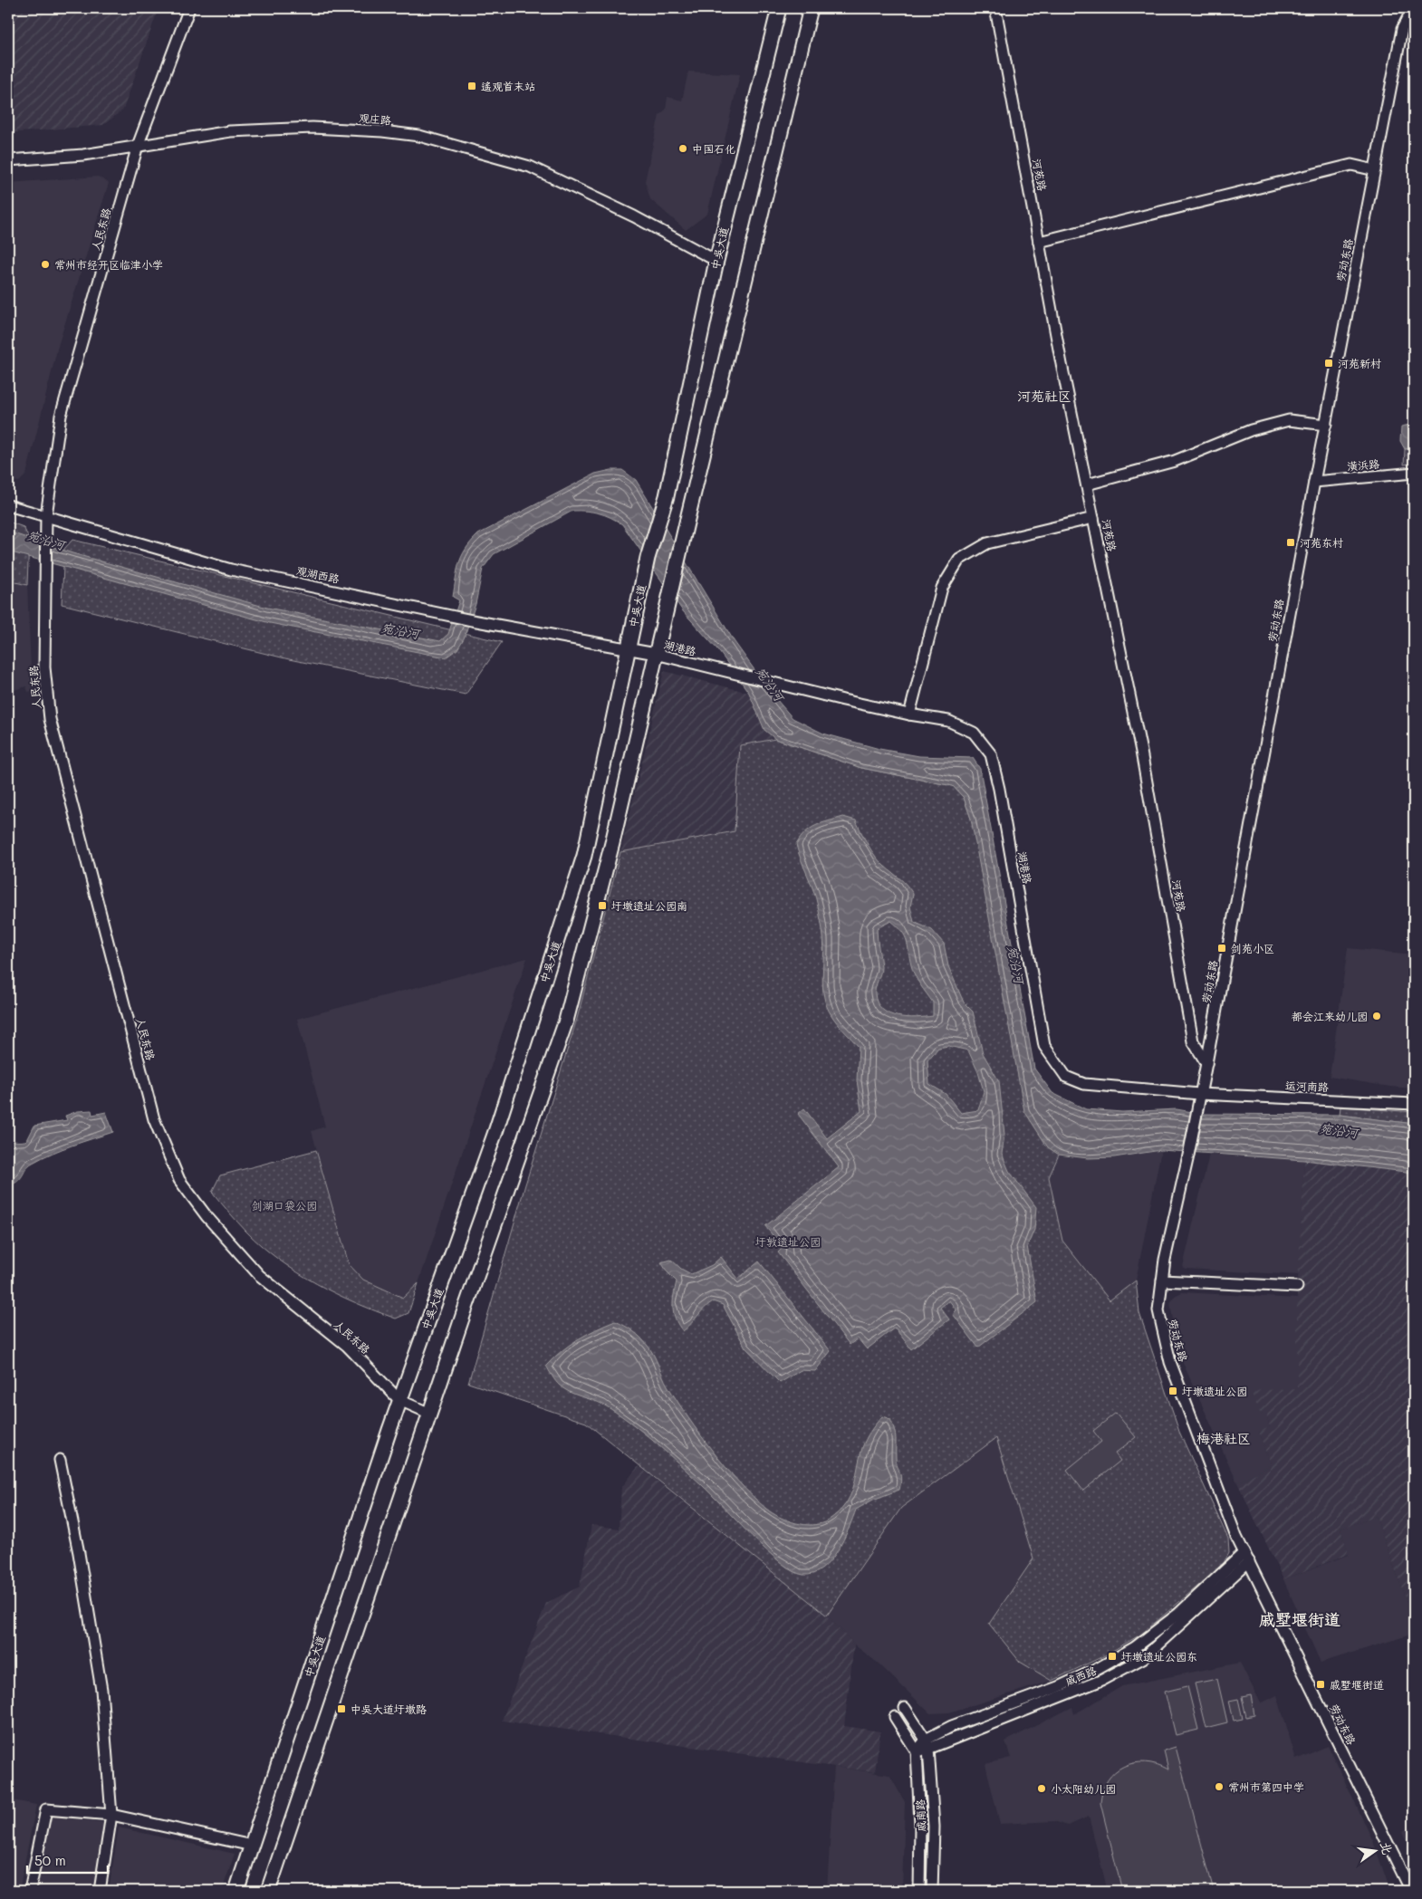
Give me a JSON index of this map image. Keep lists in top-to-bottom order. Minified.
{"streets":{"main road":["中吴大道"],"street":["观庄路","河苑路","人民东路","劳动东路","潢浜路","观湖西路","湖港路","运河南路","戚西路","戚南路"]},"crossings":[["观庄路","人民东路"],["观庄路","中吴大道"],["河苑路","劳动东路"],["人民东路","中吴大道"],["人民东路","观湖西路"],["中吴大道","观湖西路"],["中吴大道","湖港路"],["劳动东路","潢浜路"],["劳动东路","湖港路"],["劳动东路","运河南路"],["劳动东路","戚西路"],["观湖西路","湖港路"],["湖港路","运河南路"],["戚西路","戚南路"]],"districts":["河苑社区","梅港社区","戚墅堰街道"],"water":["宛沿河"],"parks":["剑湖口袋公园","圩敦遗址公园"],"places":{"transit":["遥观首末站","河苑新村","河苑东村","圩墩遗址公园南","剑苑小区","圩墩遗址公园","圩墩遗址公园东","戚墅堰街道","中吴大道圩墩路"],"other":["中国石化","常州市经开区临津小学","都会江来幼儿园","常州市第四中学","小太阳幼儿园"]},"scale_bar":"50 m","north":"right"}
